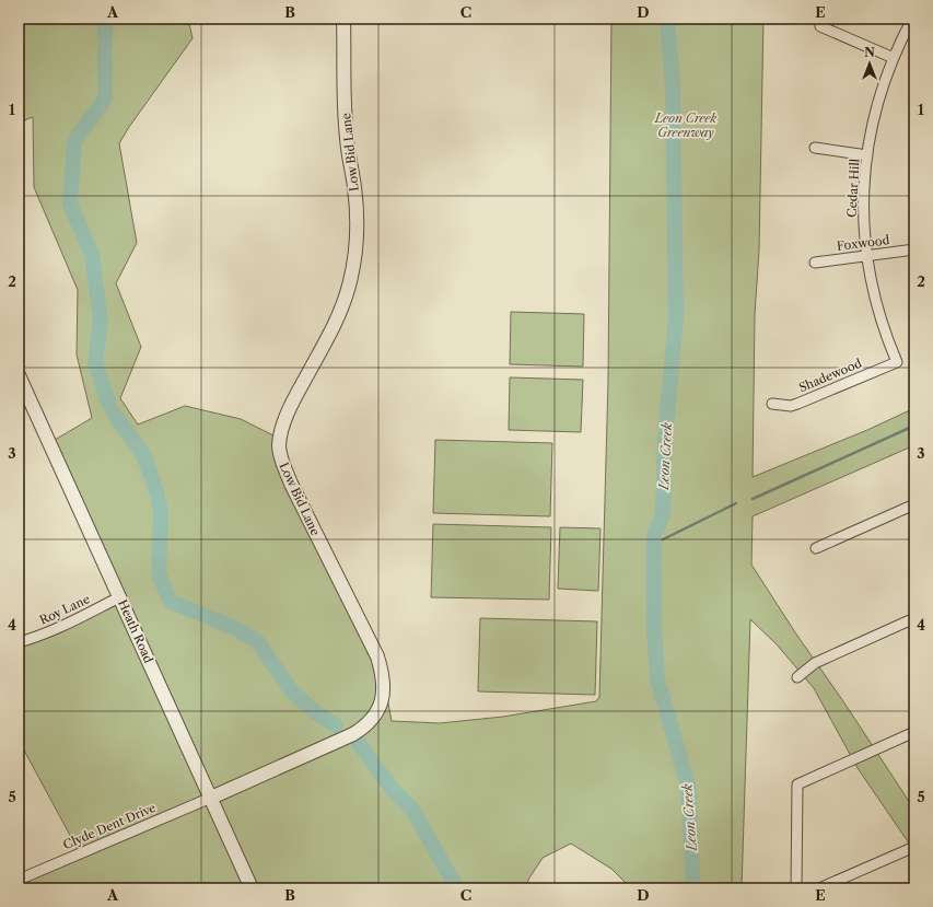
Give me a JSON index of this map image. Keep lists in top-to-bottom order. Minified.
{"streets":{"street":["Low Bid Lane","Cedar Hill","Foxwood","Shadewood","Roy Lane","Heath Road","Clyde Dent Drive"]},"crossings":[["Low Bid Lane","Heath Road"],["Low Bid Lane","Clyde Dent Drive"],["Cedar Hill","Foxwood"],["Cedar Hill","Shadewood"],["Roy Lane","Heath Road"],["Heath Road","Clyde Dent Drive"]],"water":["Leon Creek"],"parks":["Leon Creek Greenway"],"north":"top","grid":{"columns":["A","B","C","D","E"],"rows":["1","2","3","4","5"]}}
